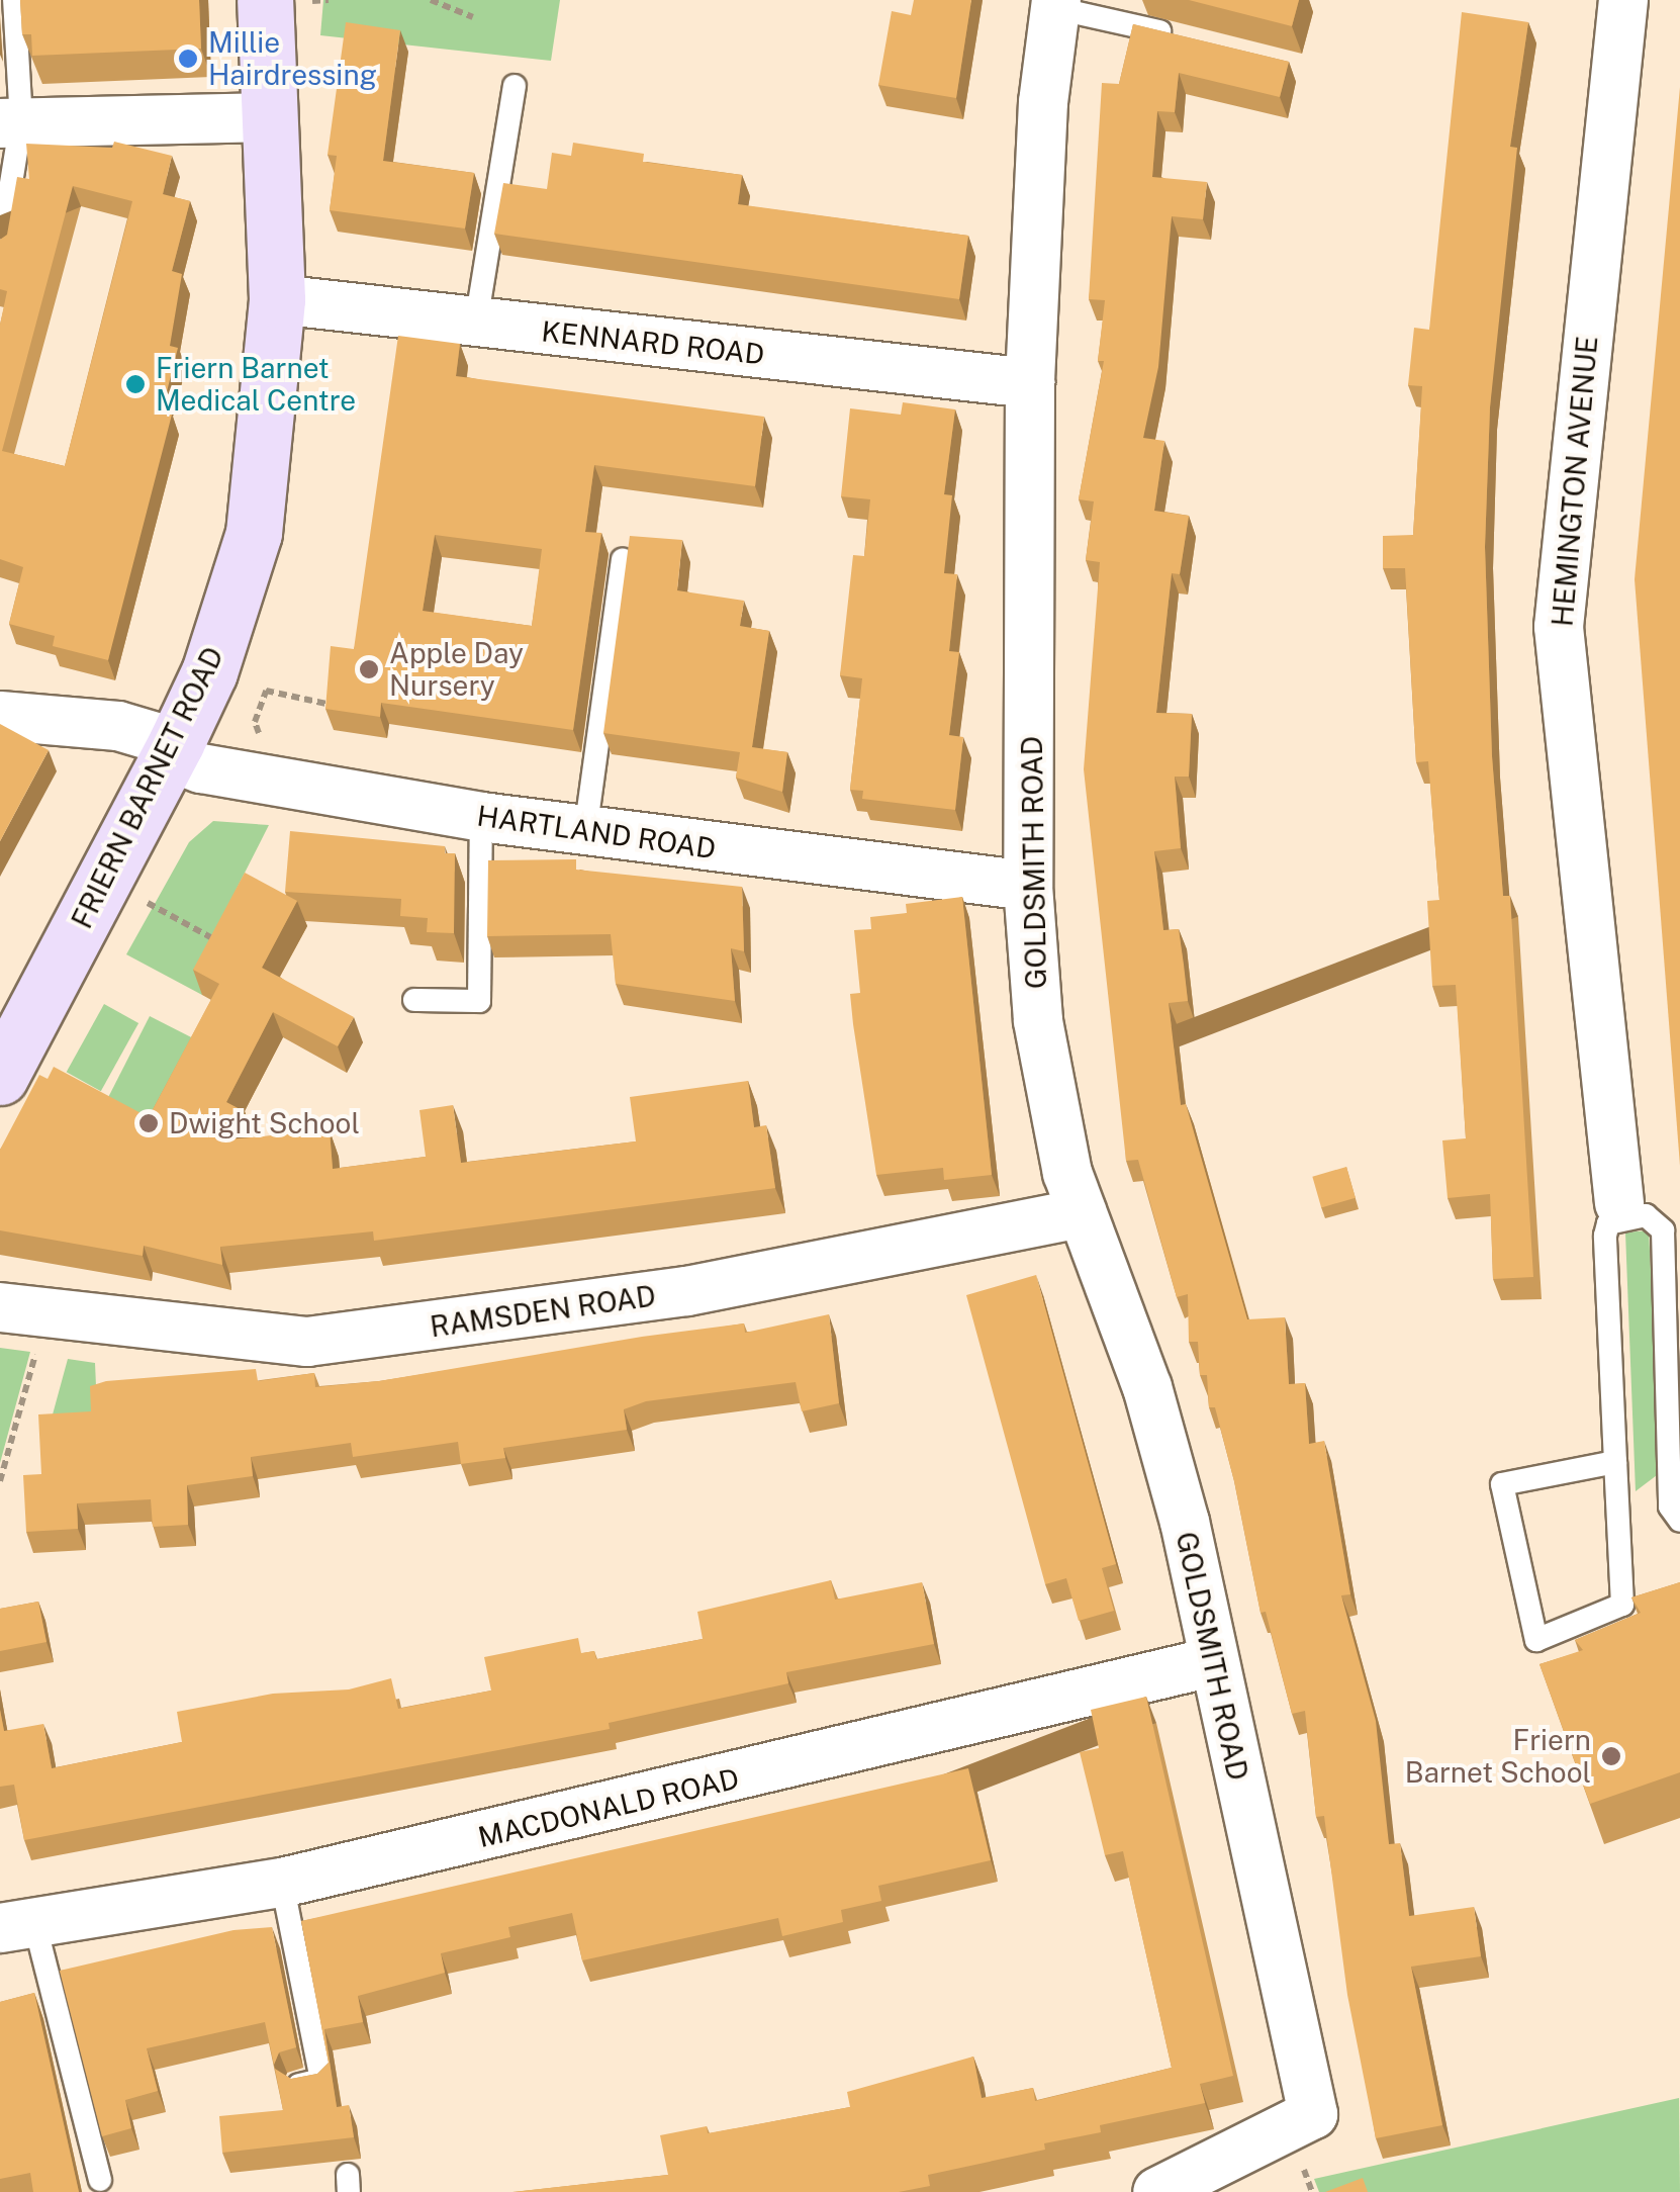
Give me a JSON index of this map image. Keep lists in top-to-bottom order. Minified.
{"streets":{"main road":["FRIERN BARNET ROAD"],"street":["KENNARD ROAD","HEMINGTON AVENUE","HARTLAND ROAD","GOLDSMITH ROAD","RAMSDEN ROAD","MACDONALD ROAD"]},"crossings":[["KENNARD ROAD","FRIERN BARNET ROAD"],["KENNARD ROAD","GOLDSMITH ROAD"],["FRIERN BARNET ROAD","HARTLAND ROAD"],["HARTLAND ROAD","GOLDSMITH ROAD"],["GOLDSMITH ROAD","RAMSDEN ROAD"],["GOLDSMITH ROAD","MACDONALD ROAD"]],"places":["Millie Hairdressing","Friern Barnet Medical Centre","Apple Day Nursery","Dwight School","Friern Barnet School"]}
